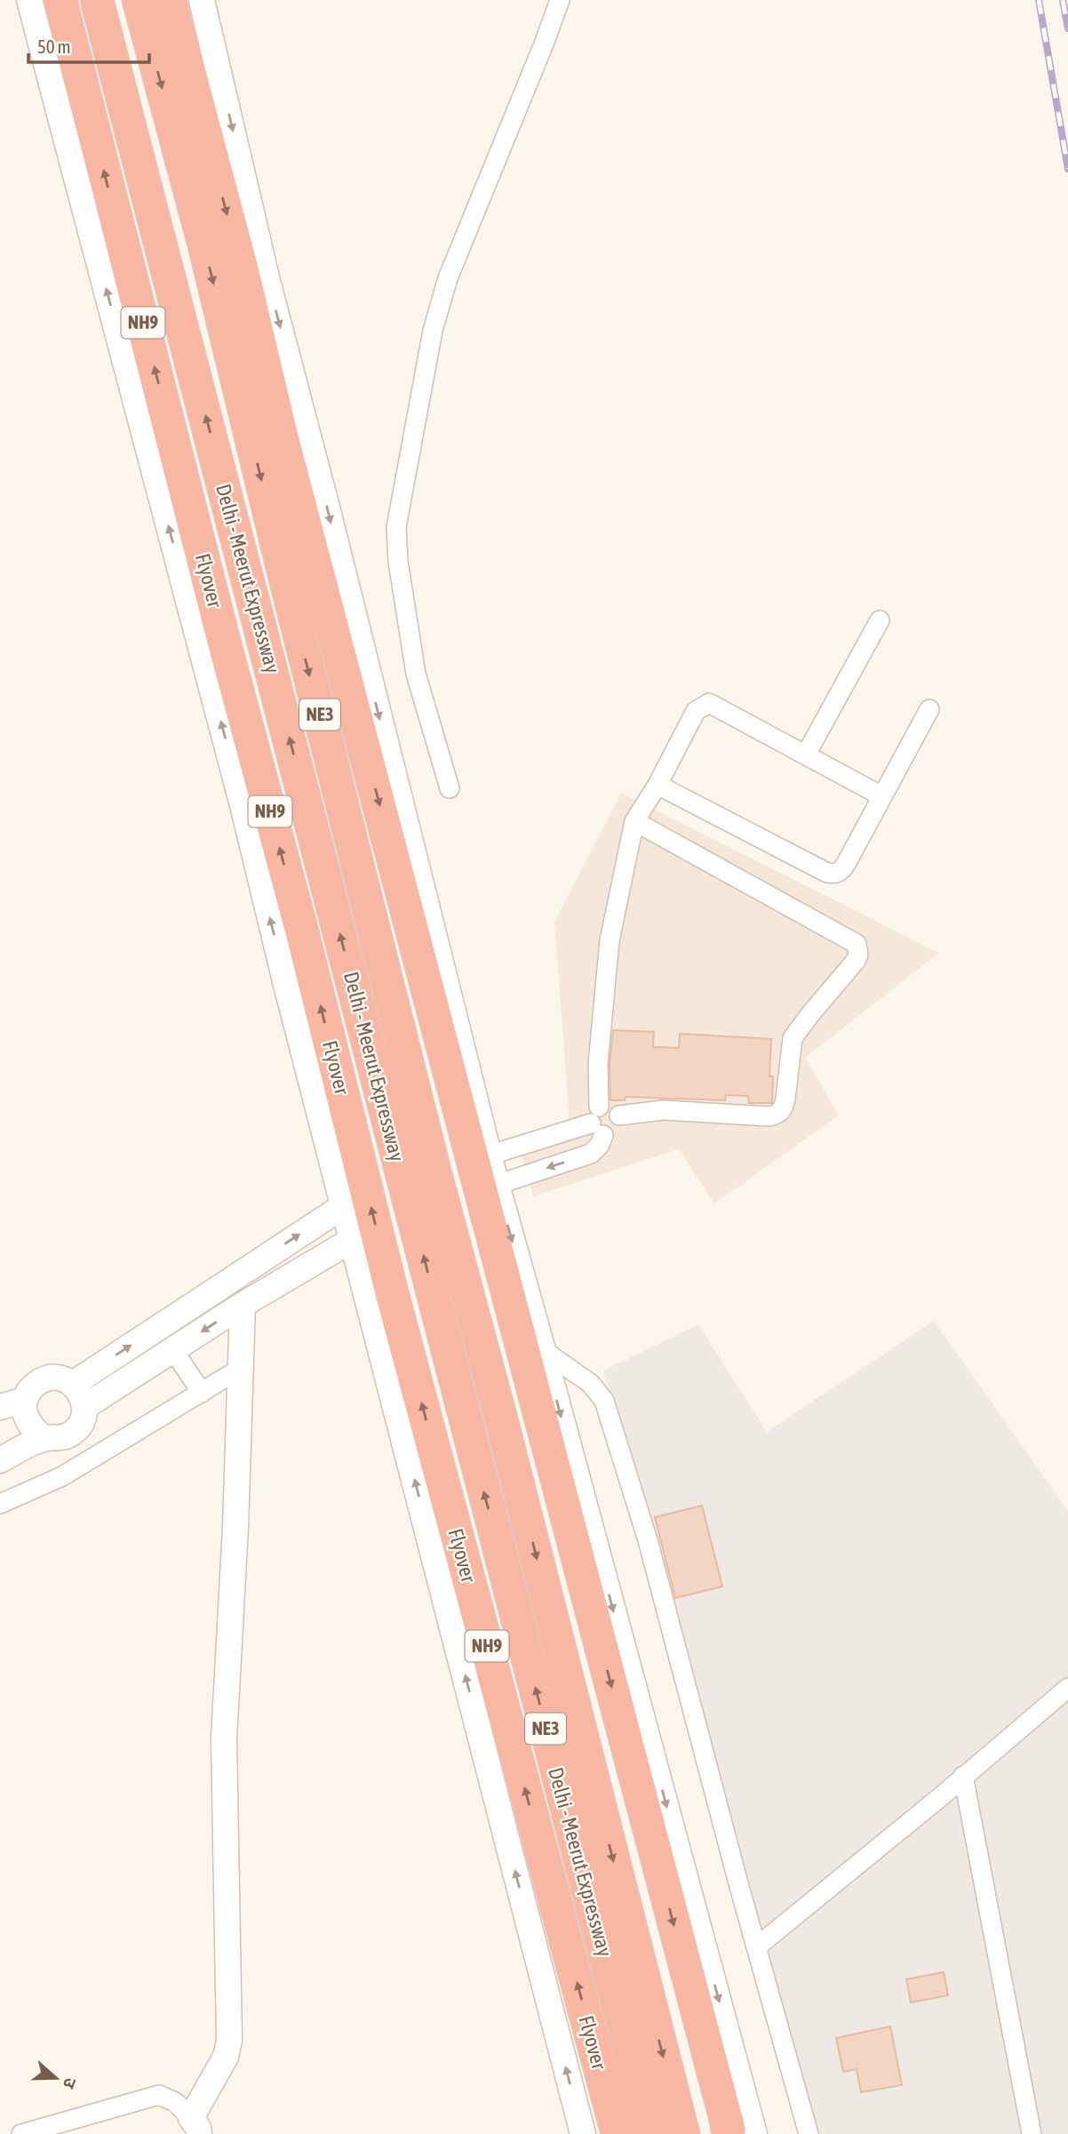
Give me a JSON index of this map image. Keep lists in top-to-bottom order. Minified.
{"streets":{"highway":["NH9","Delhi - Meerut Expressway","Flyover","NE3"]},"scale_bar":"50 m","north":"right"}
